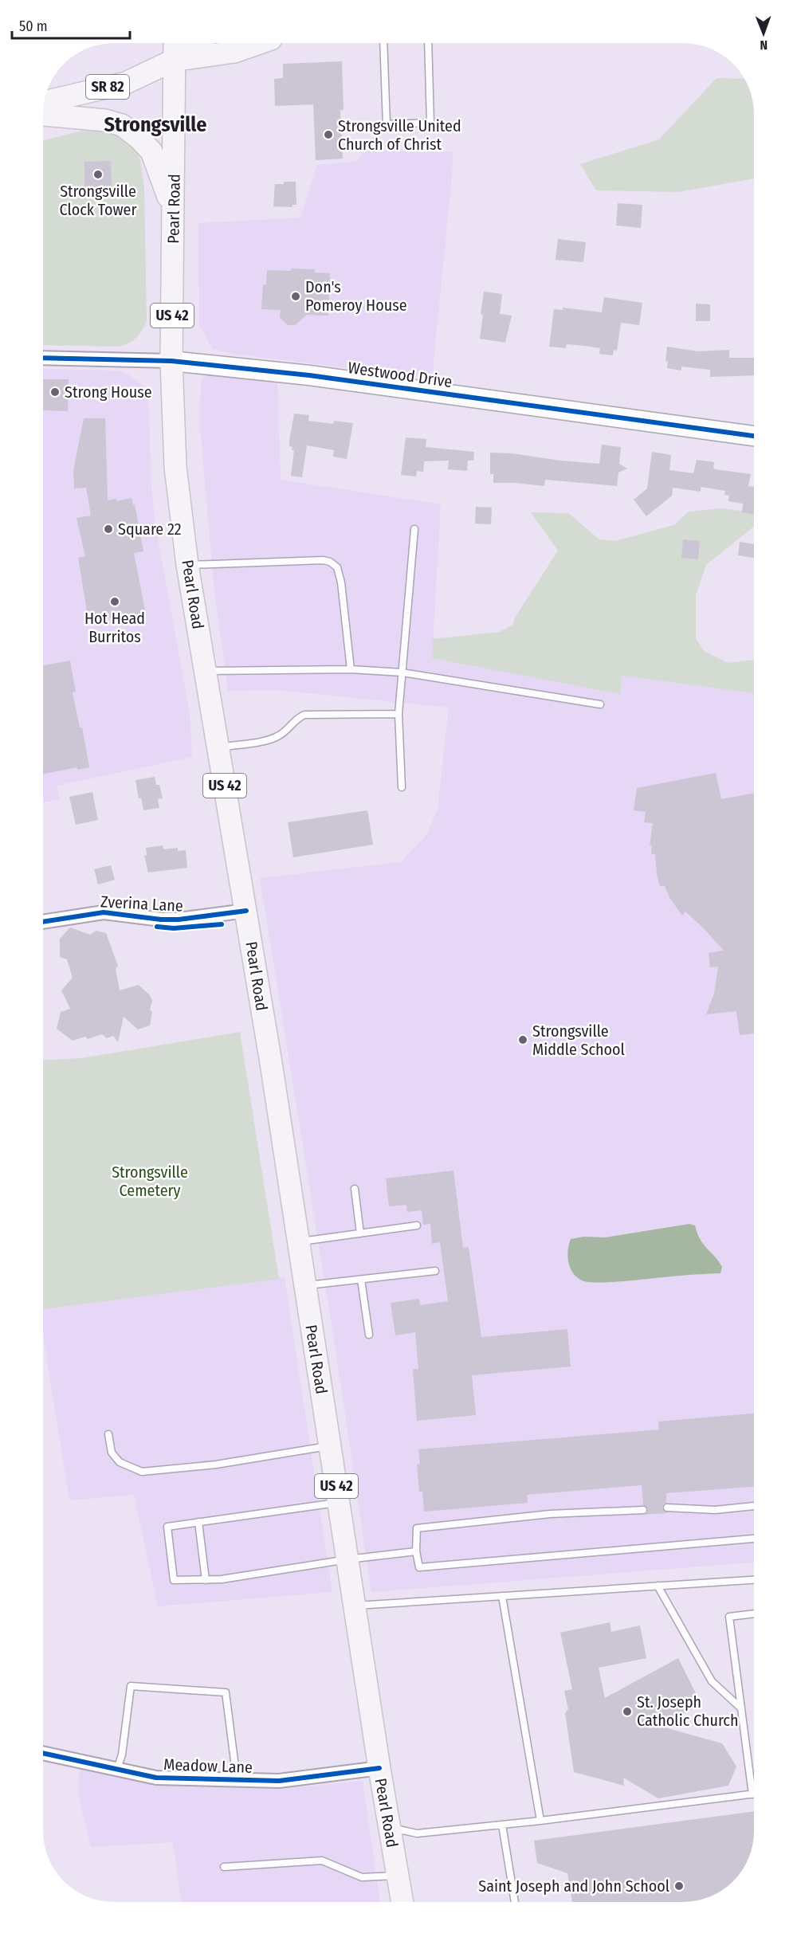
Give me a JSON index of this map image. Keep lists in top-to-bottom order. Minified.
{"streets":{"main road":["SR 82","Pearl Road","US 42"],"street":["Westwood Drive","Zverina Lane","Meadow Lane"]},"crossings":[["SR 82","Pearl Road"],["Pearl Road","Westwood Drive"],["Pearl Road","Zverina Lane"],["Pearl Road","Meadow Lane"]],"districts":["Strongsville"],"parks":["Strongsville Cemetery"],"places":["Strongsville United Church of Christ","Strongsville Clock Tower","Don's Pomeroy House","Strong House","Square 22","Hot Head Burritos","Strongsville Middle School","St. Joseph Catholic Church","Saint Joseph and John School"],"scale_bar":"50 m","north":"bottom"}
